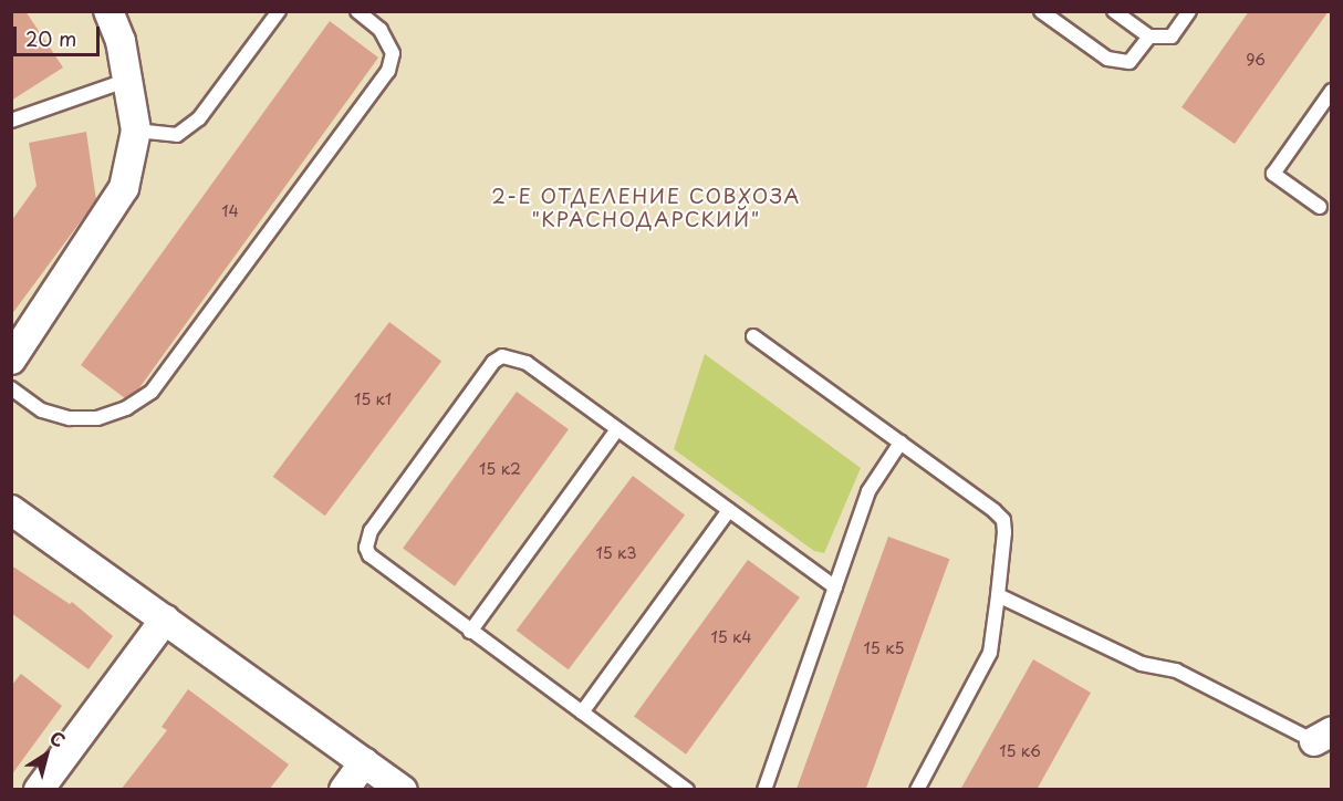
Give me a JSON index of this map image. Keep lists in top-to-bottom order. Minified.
{"districts":["2-Е ОТДЕЛЕНИЕ СОВХОЗА \"КРАСНОДАРСКИЙ\""],"house_numbers":["96","14","15 к1","15 к2","15 к3","15 к4","15 к5","15 к6"],"scale_bar":"20 m","north":"top right"}
